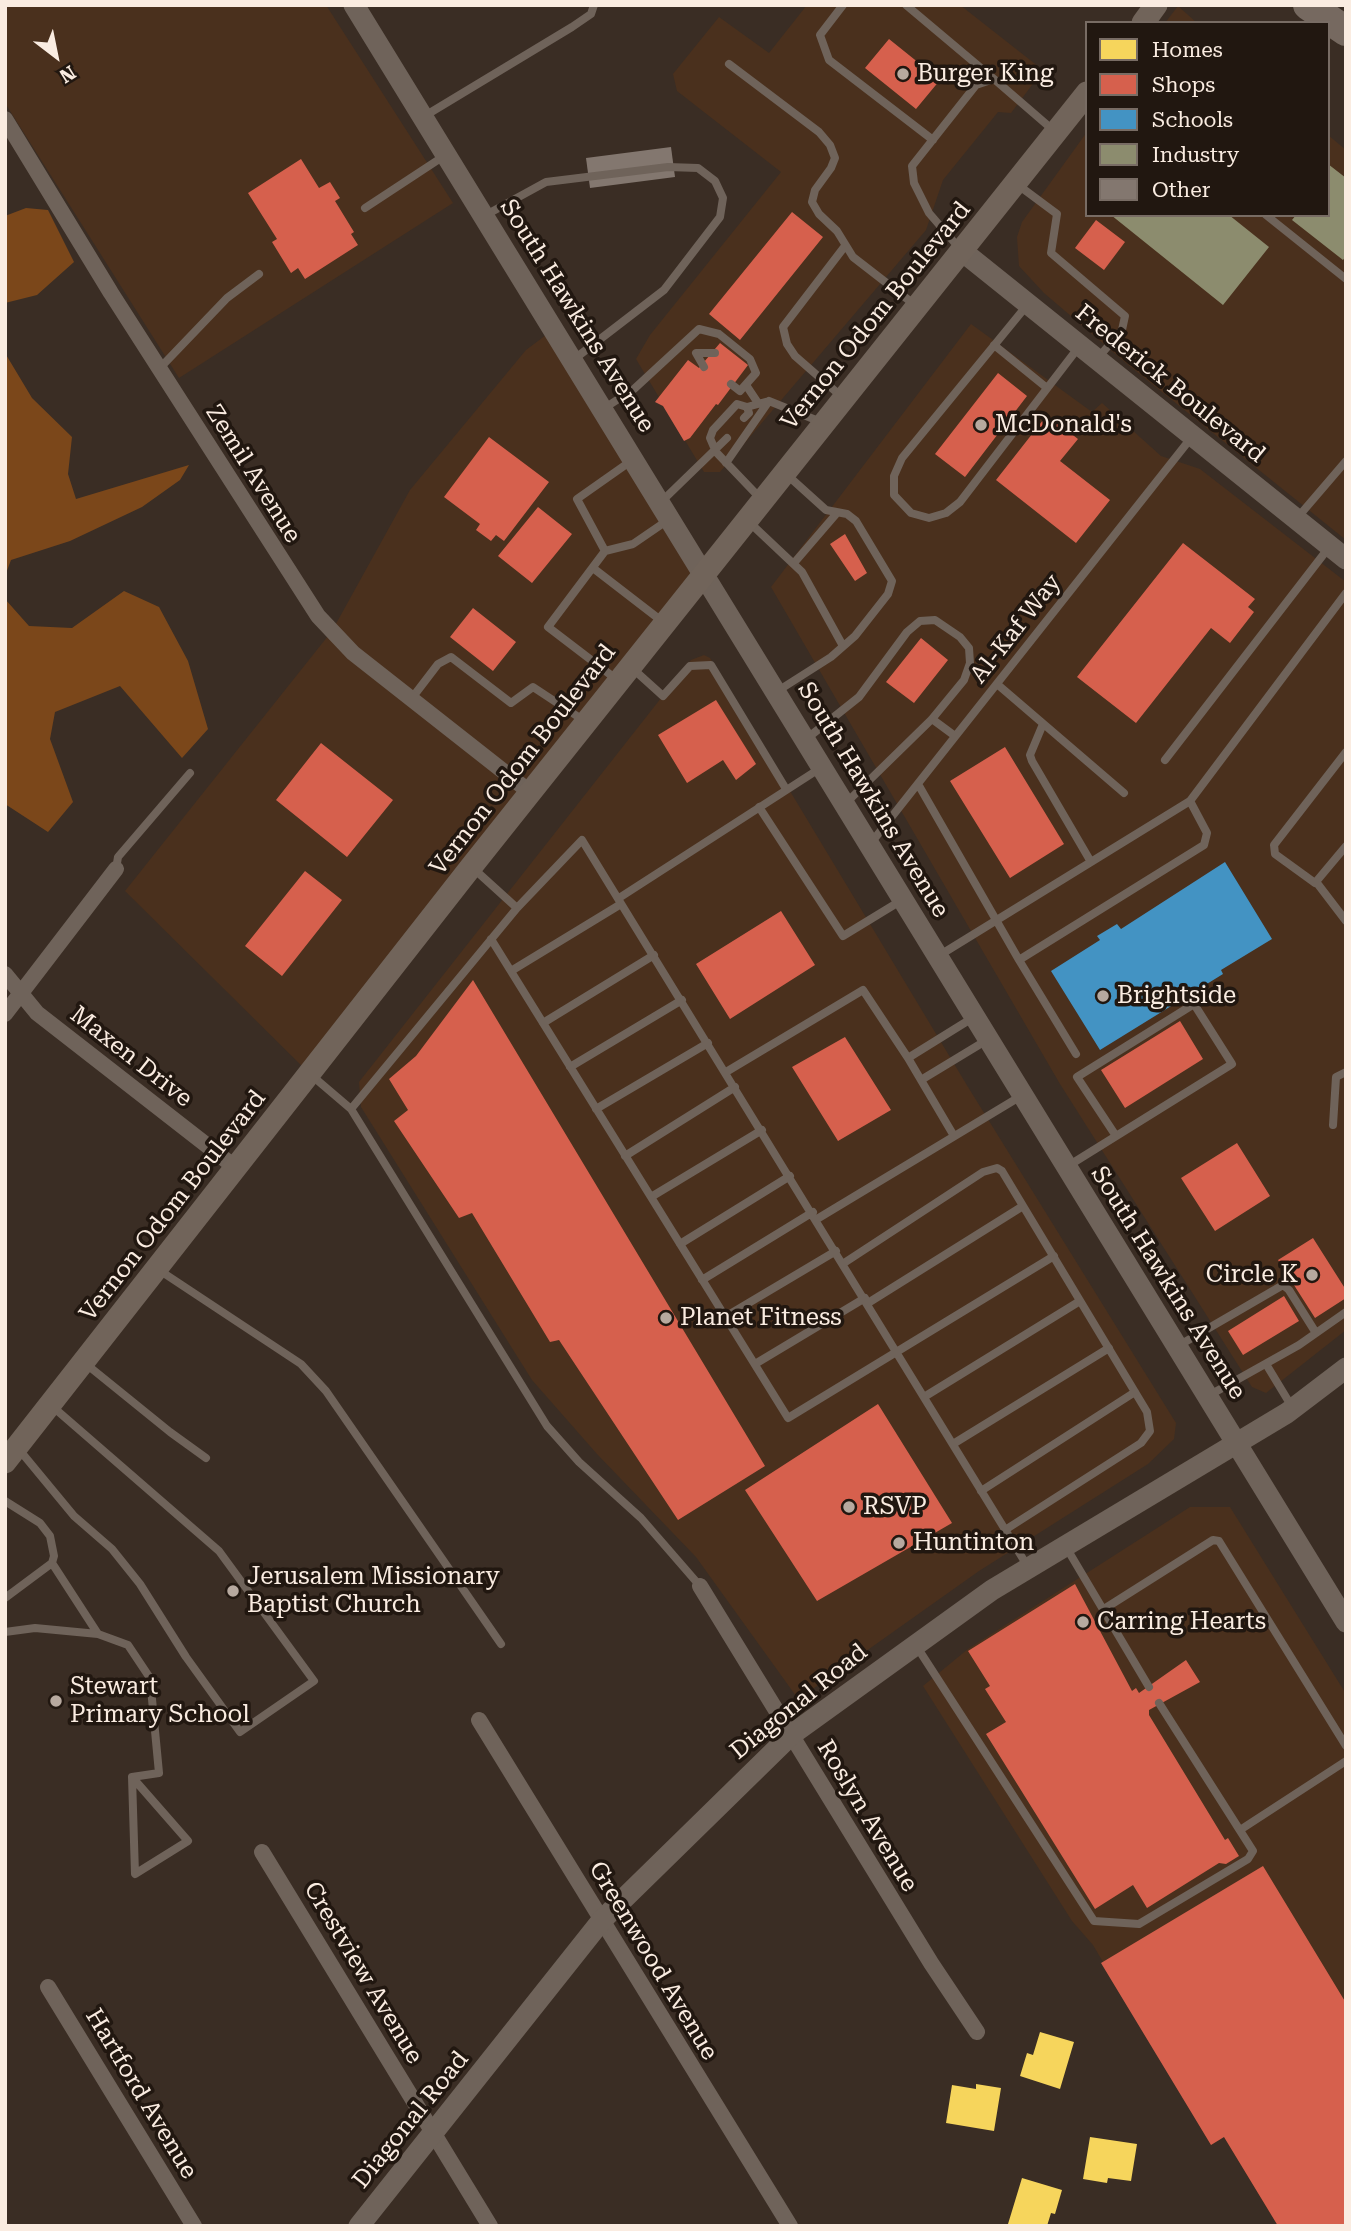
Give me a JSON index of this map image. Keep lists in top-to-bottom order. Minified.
{"streets":{"main road":["Vernon Odom Boulevard"],"street":["South Hawkins Avenue","Frederick Boulevard","Zemil Avenue","Maxen Drive","Diagonal Road","Roslyn Avenue","Greenwood Avenue","Crestview Avenue","Hartford Avenue"],"lane":["Al-Kaf Way"]},"crossings":[["South Hawkins Avenue","Vernon Odom Boulevard"],["South Hawkins Avenue","Al-Kaf Way"],["South Hawkins Avenue","Diagonal Road"],["Vernon Odom Boulevard","Frederick Boulevard"],["Vernon Odom Boulevard","Zemil Avenue"],["Vernon Odom Boulevard","Maxen Drive"],["Frederick Boulevard","Al-Kaf Way"],["Diagonal Road","Roslyn Avenue"],["Diagonal Road","Greenwood Avenue"],["Diagonal Road","Crestview Avenue"]],"places":["Burger King","McDonald's","Brightside","Circle K","Planet Fitness","RSVP","Huntinton","Jerusalem Missionary Baptist Church","Carring Hearts","Stewart Primary School"],"legend":["Homes","Shops","Schools","Industry","Other"],"north":"bottom right"}
